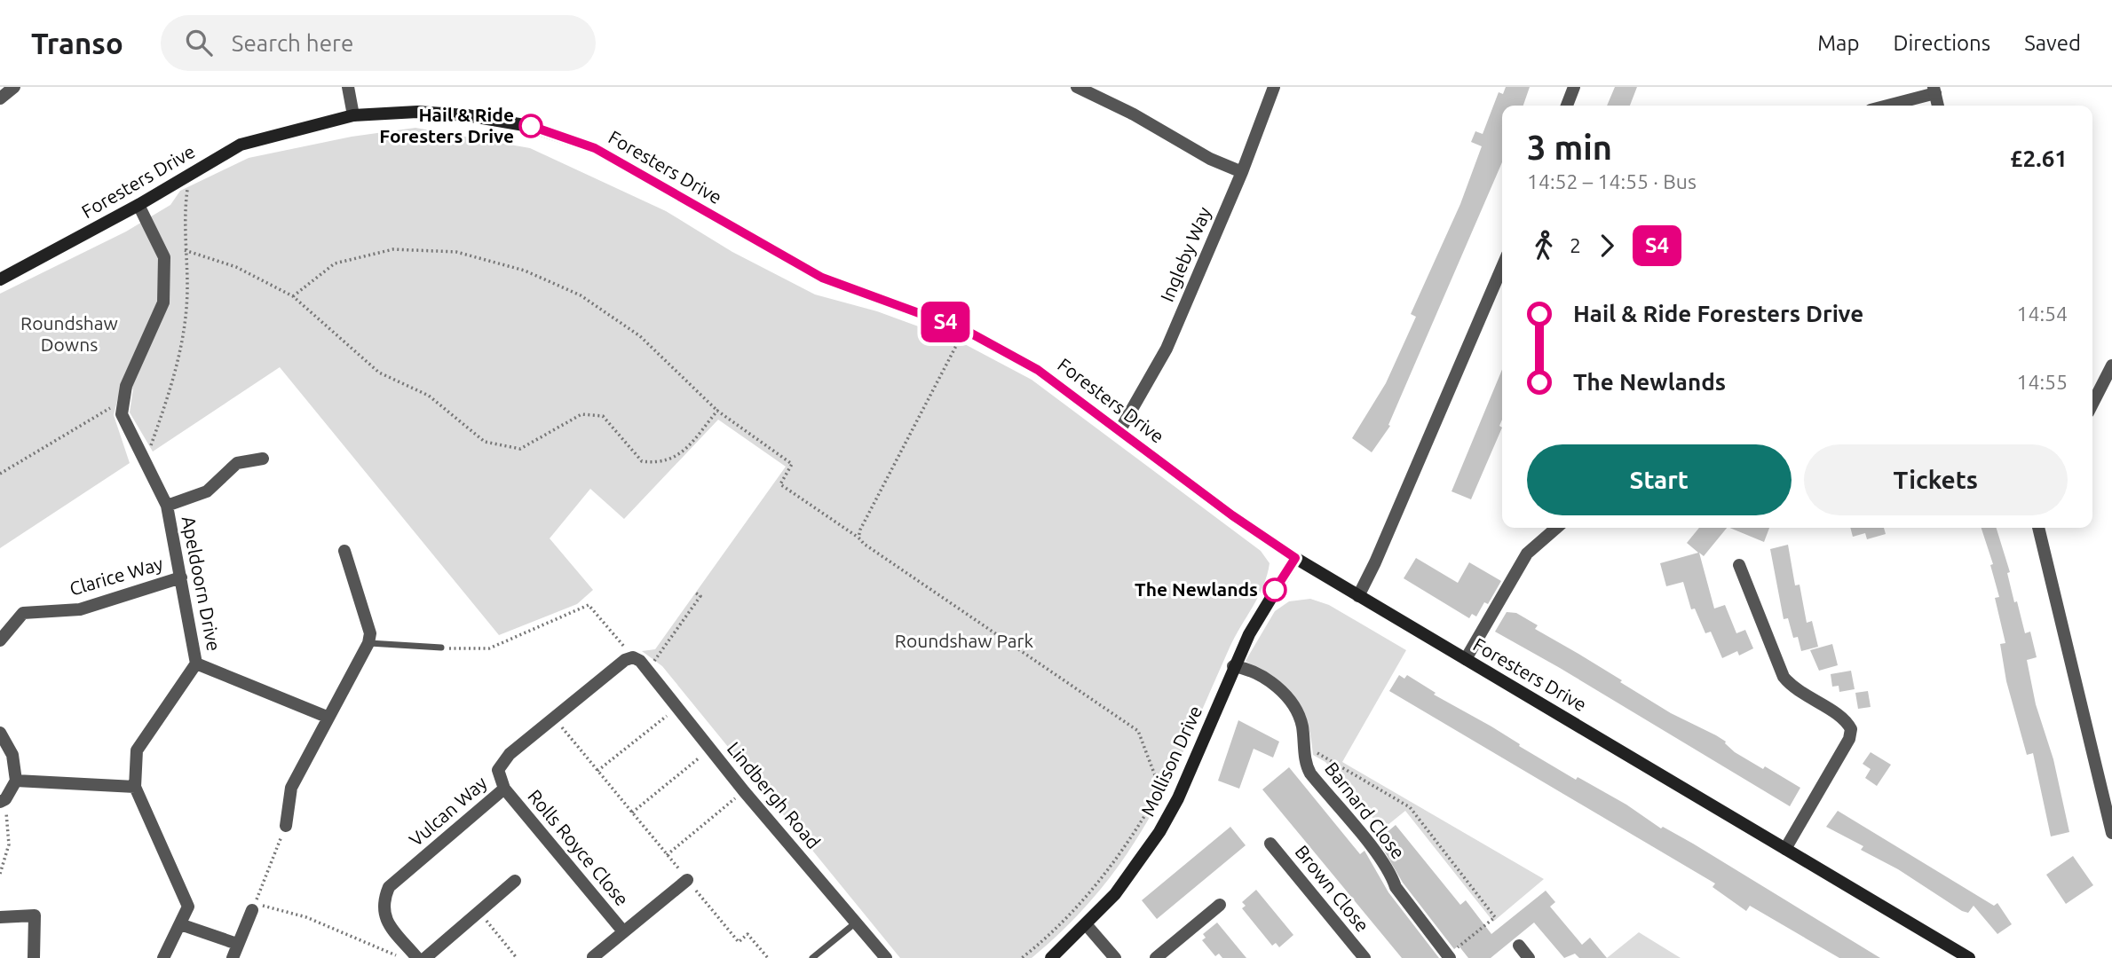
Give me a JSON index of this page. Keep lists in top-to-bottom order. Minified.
{"streets":{"main road":["Foresters Drive","Mollison Drive"],"street":["Ingleby Way","Clarice Way","Apeldoorn Drive","Lindbergh Road","Barnard Close","Vulcan Way","Rolls Royce Close","Brown Close"]},"crossings":[["Foresters Drive","Ingleby Way"],["Foresters Drive","Mollison Drive"],["Clarice Way","Apeldoorn Drive"],["Mollison Drive","Barnard Close"],["Lindbergh Road","Vulcan Way"],["Vulcan Way","Rolls Royce Close"]],"parks":["Roundshaw Downs","Roundshaw Park"],"places":["Hail & Ride Foresters Drive","The Newlands"],"lines":["bus line S4"],"page":{"header":"Transo","search":"Search here","nav":["Map","Directions","Saved"],"on_map":"S4","heading":["3 min","14:52 – 14:55 · Bus","£2.61"],"legs":["2","S4"],"list":[{"name":"Hail & Ride Foresters Drive","value":"14:54"},{"name":"The Newlands","value":"14:55"}],"buttons":["Start","Tickets"]}}
